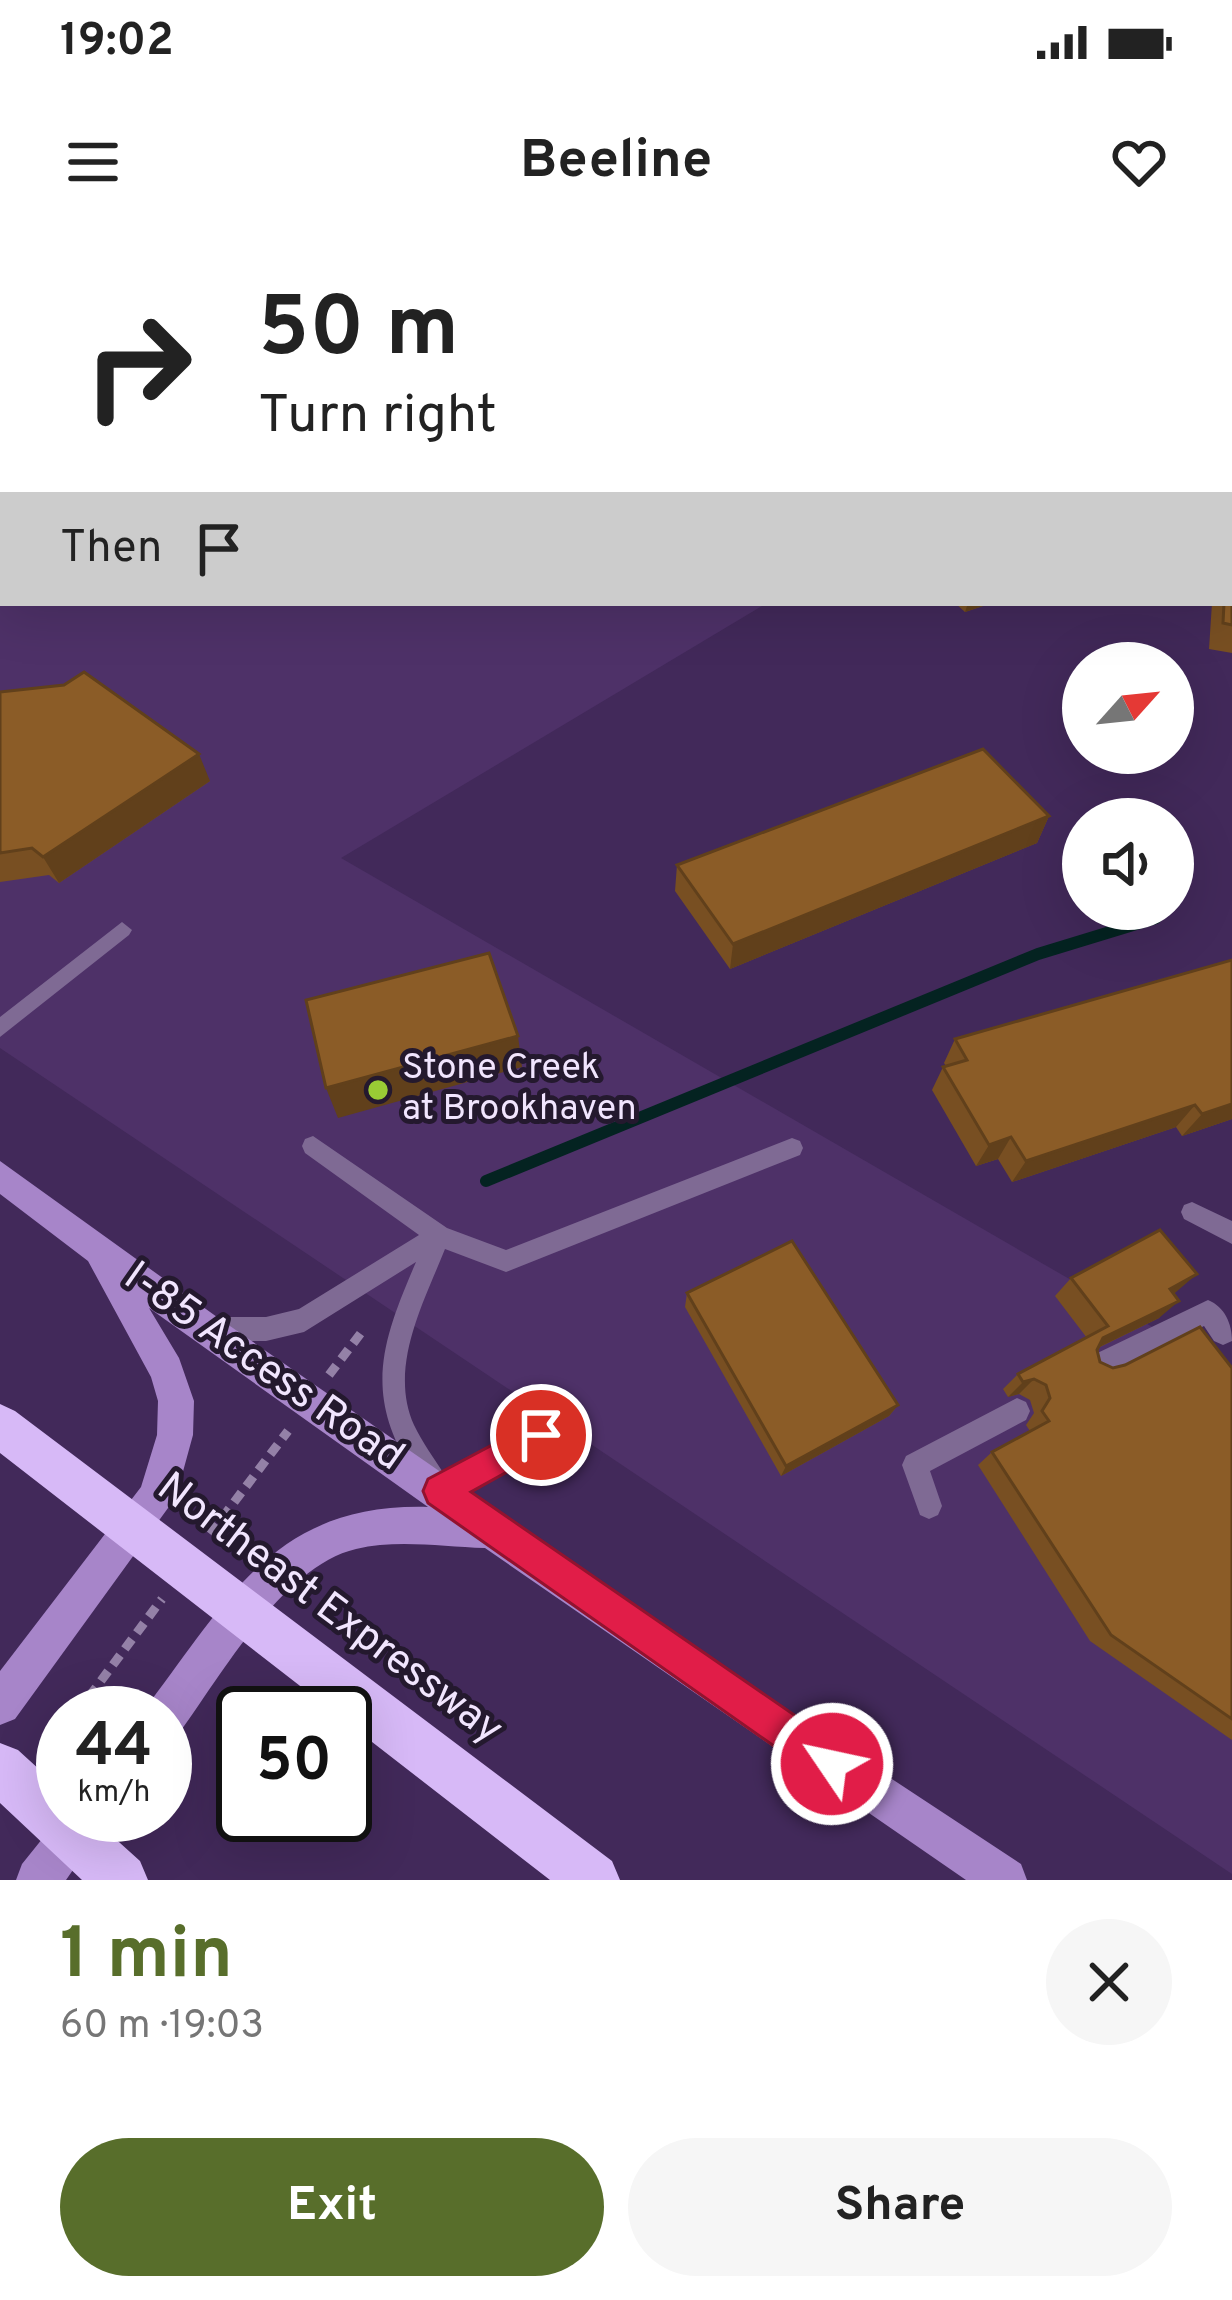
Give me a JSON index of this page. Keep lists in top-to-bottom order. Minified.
{"streets":{"highway":["Northeast Expressway"],"main road":["I-85 Access Road"]},"places":["Stone Creek at Brookhaven"],"north":"top right","page":{"status":"19:02","header":"Beeline","turn":["50 m","Turn right"],"then":"Then","speed":"44 km/h","limit":"50","heading":["1 min","60 m · 19:03"],"buttons":["Exit","Share"]}}
